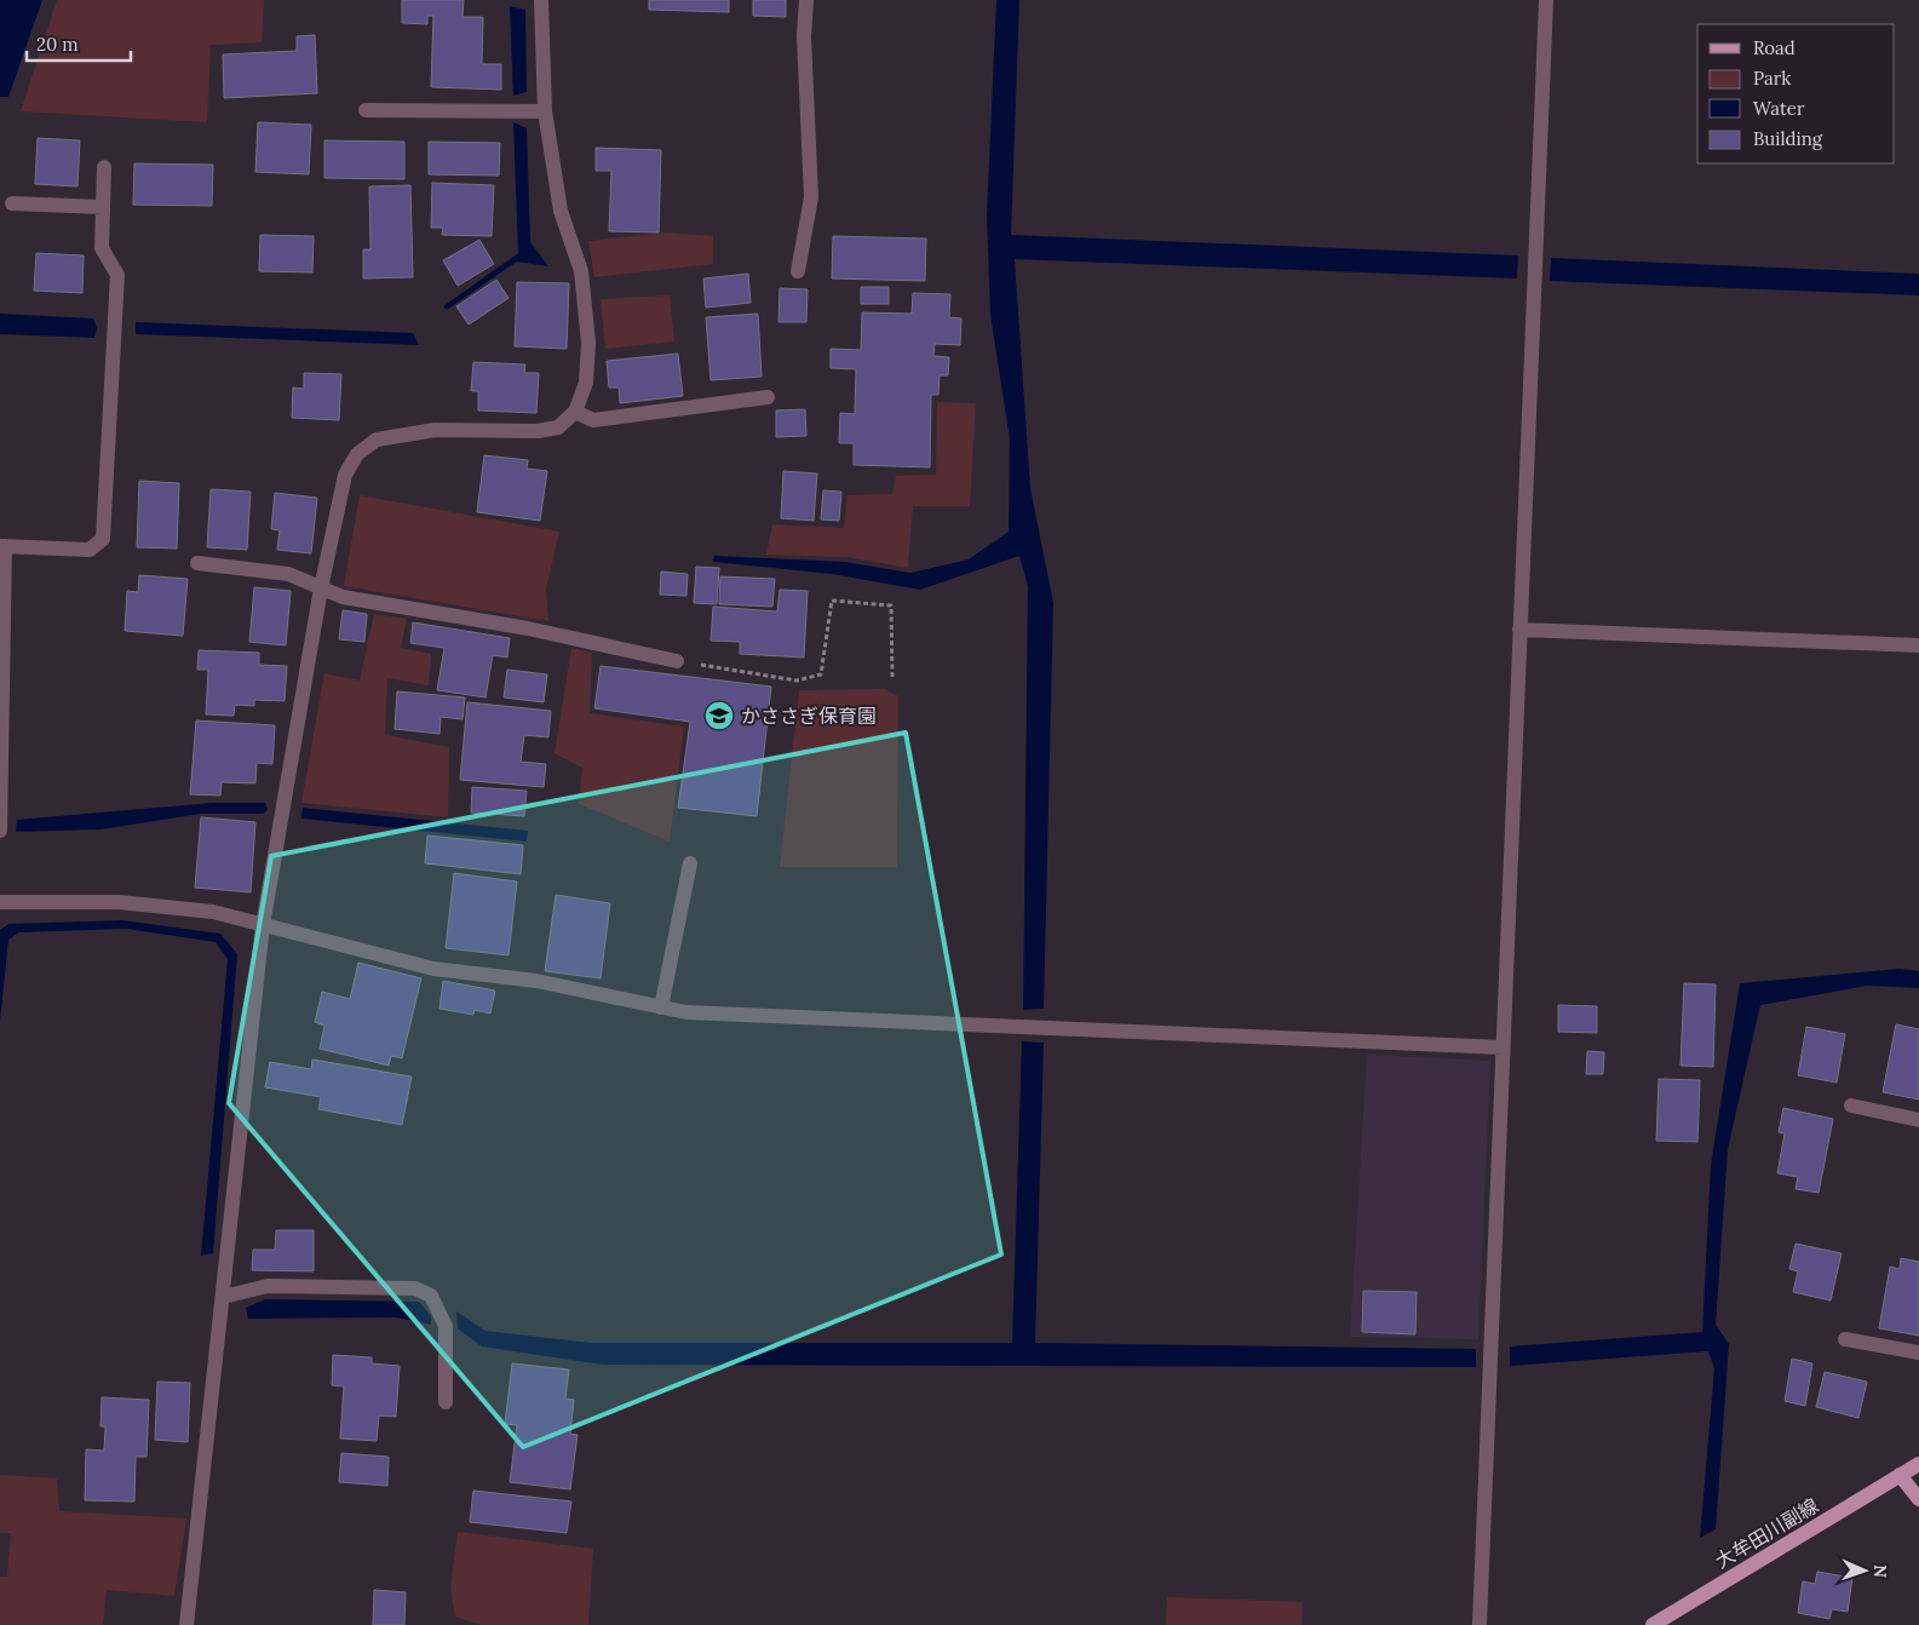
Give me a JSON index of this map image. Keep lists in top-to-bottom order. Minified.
{"streets":{"main road":["大牟田川副線"]},"places":{"school or university":["かささぎ保育園"]},"legend":["Road","Park","Water","Building"],"scale_bar":"20 m","north":"right"}
